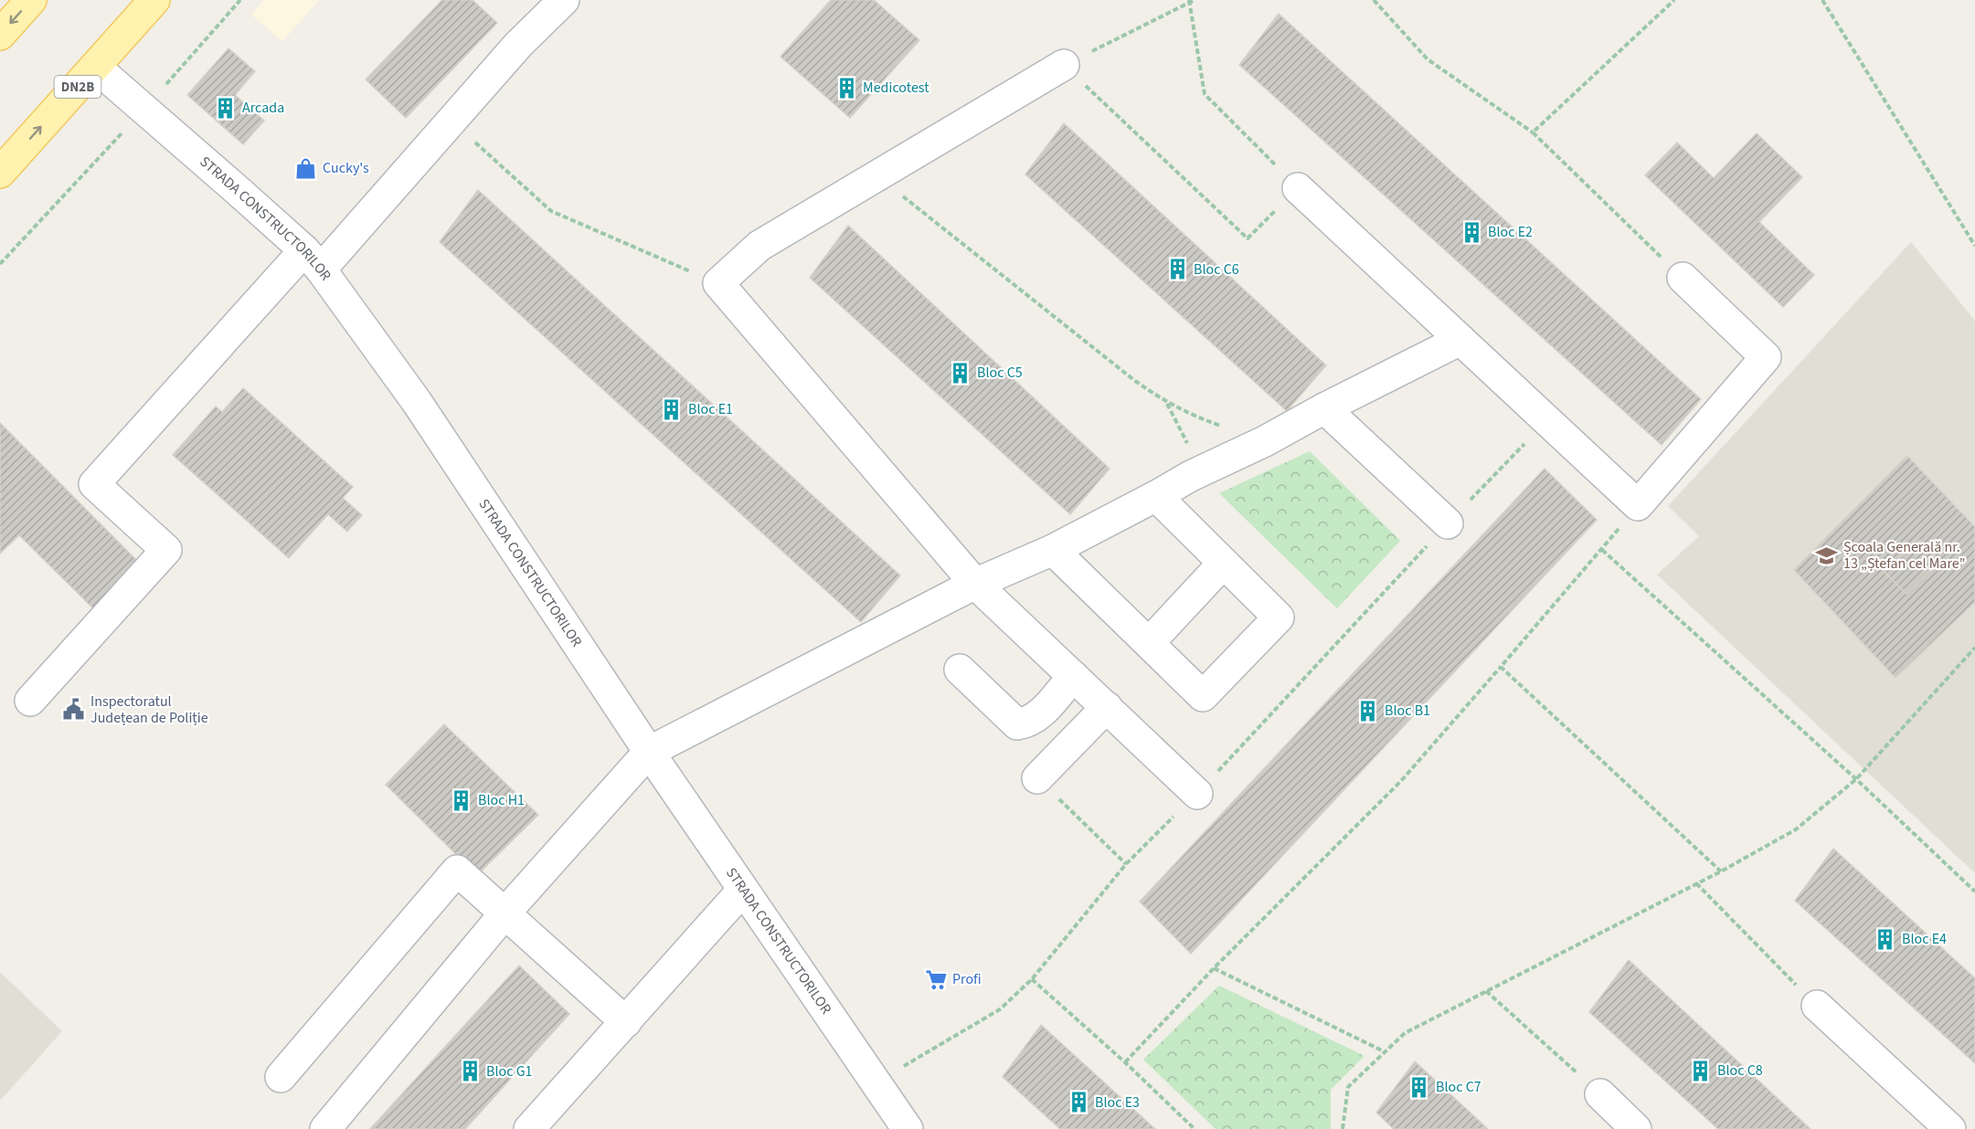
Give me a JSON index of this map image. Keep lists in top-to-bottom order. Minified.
{"streets":{"main road":["DN2B"],"street":["STRADA CONSTRUCTORILOR"]},"crossings":[["DN2B","STRADA CONSTRUCTORILOR"]],"places":{"building":["Medicotest","Arcada","Bloc E2","Bloc C6","Bloc C5","Bloc E1","Bloc B1","Bloc H1","Bloc E4","Bloc C8","Bloc G1","Bloc C7","Bloc E3"],"shop":["Cucky's"],"school or university":["Școala Generală nr. 13 „Ștefan cel Mare”"],"public building":["Inspectoratul Județean de Poliție"],"supermarket":["Profi"]}}
